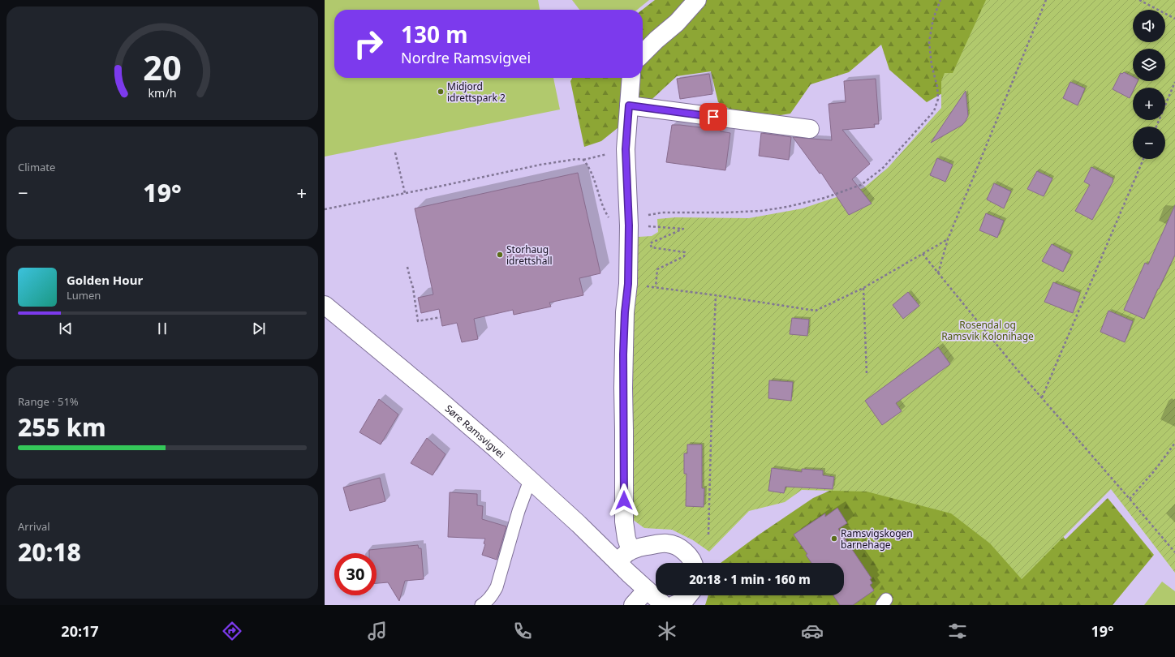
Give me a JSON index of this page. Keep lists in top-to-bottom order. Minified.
{"streets":{"street":["Søre Ramsvigvei"]},"parks":["Rosendal og Ramsvik Kolonihage"],"places":["Midjord idrettspark 2","Storhaug idrettshall","Ramsvigskogen barnehage"],"page":{"map_buttons":["+","−"],"turn":["130 m","Nordre Ramsvigvei"],"tile":["Climate",["Range · 51%","255 km"],["Arrival","20:18"]],"heat":["−","19°","+"],"song":["Golden Hour","Lumen"],"limit":"30","trip":"20:18 · 1 min · 160 m","tabs":["20:17","19°"],"gauge":["20","km/h"]}}
